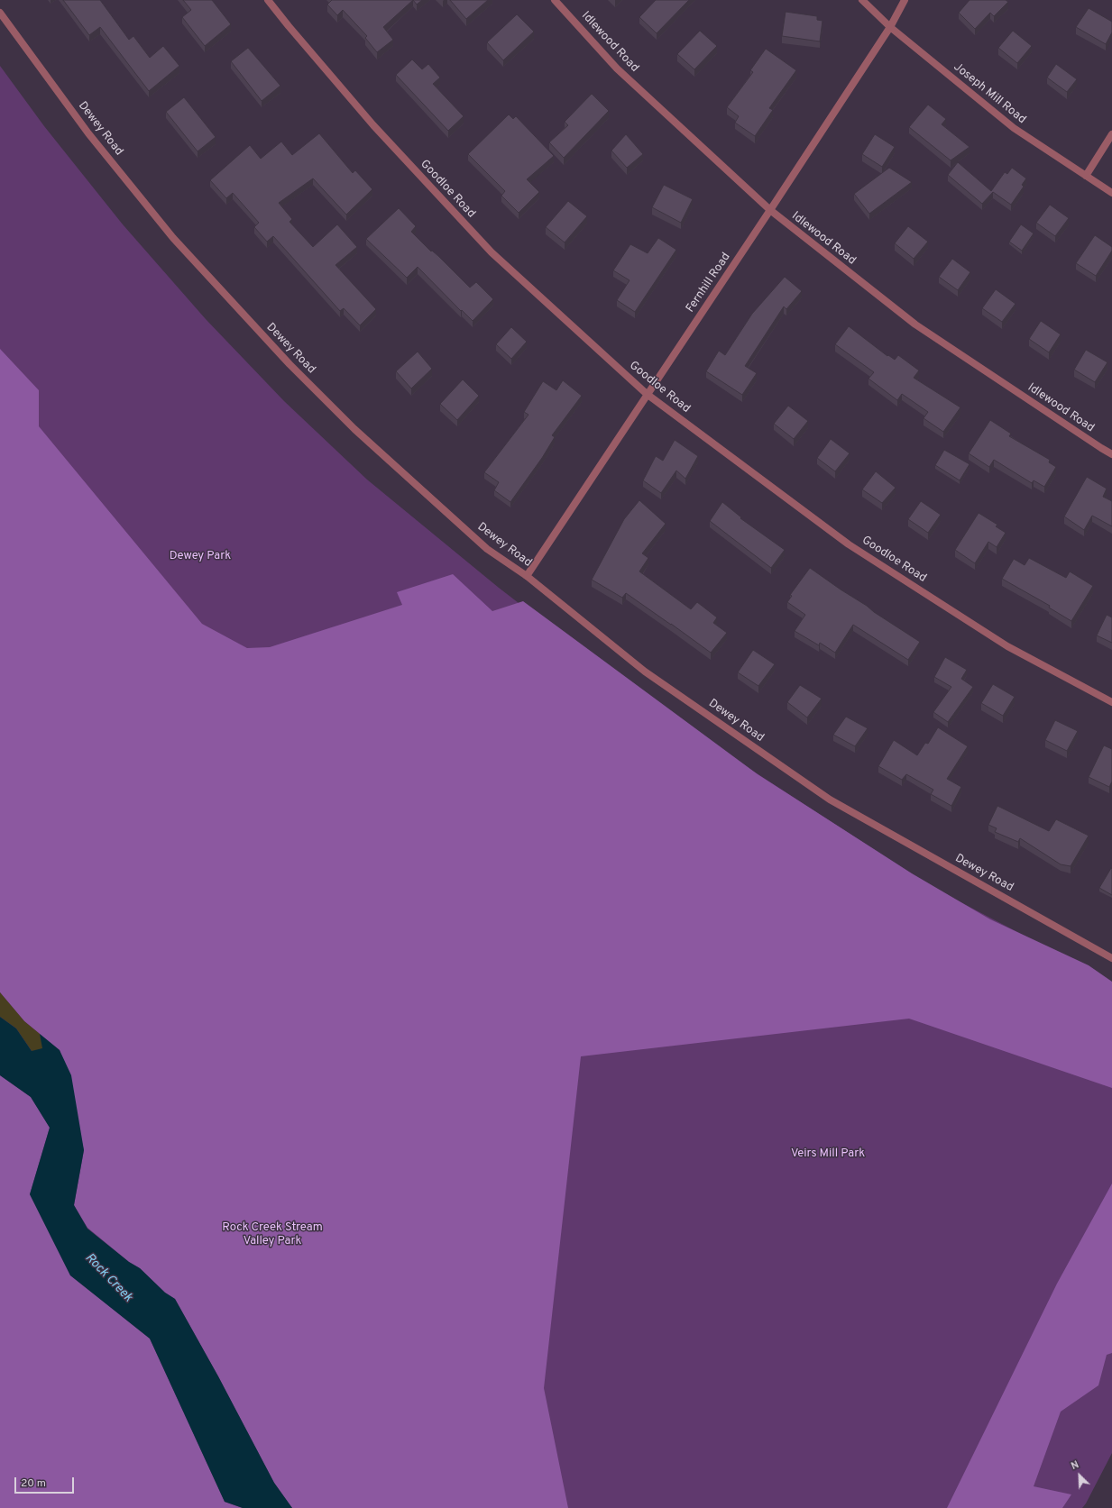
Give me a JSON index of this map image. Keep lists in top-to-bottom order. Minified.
{"streets":{"street":["Idlewood Road","Joseph Mill Road","Dewey Road","Goodloe Road","Fernhill Road"]},"crossings":[["Idlewood Road","Fernhill Road"],["Joseph Mill Road","Fernhill Road"],["Dewey Road","Fernhill Road"],["Goodloe Road","Fernhill Road"]],"water":["Rock Creek"],"parks":["Dewey Park","Veirs Mill Park","Rock Creek Stream Valley Park"],"scale_bar":"20 m","north":"top left"}
